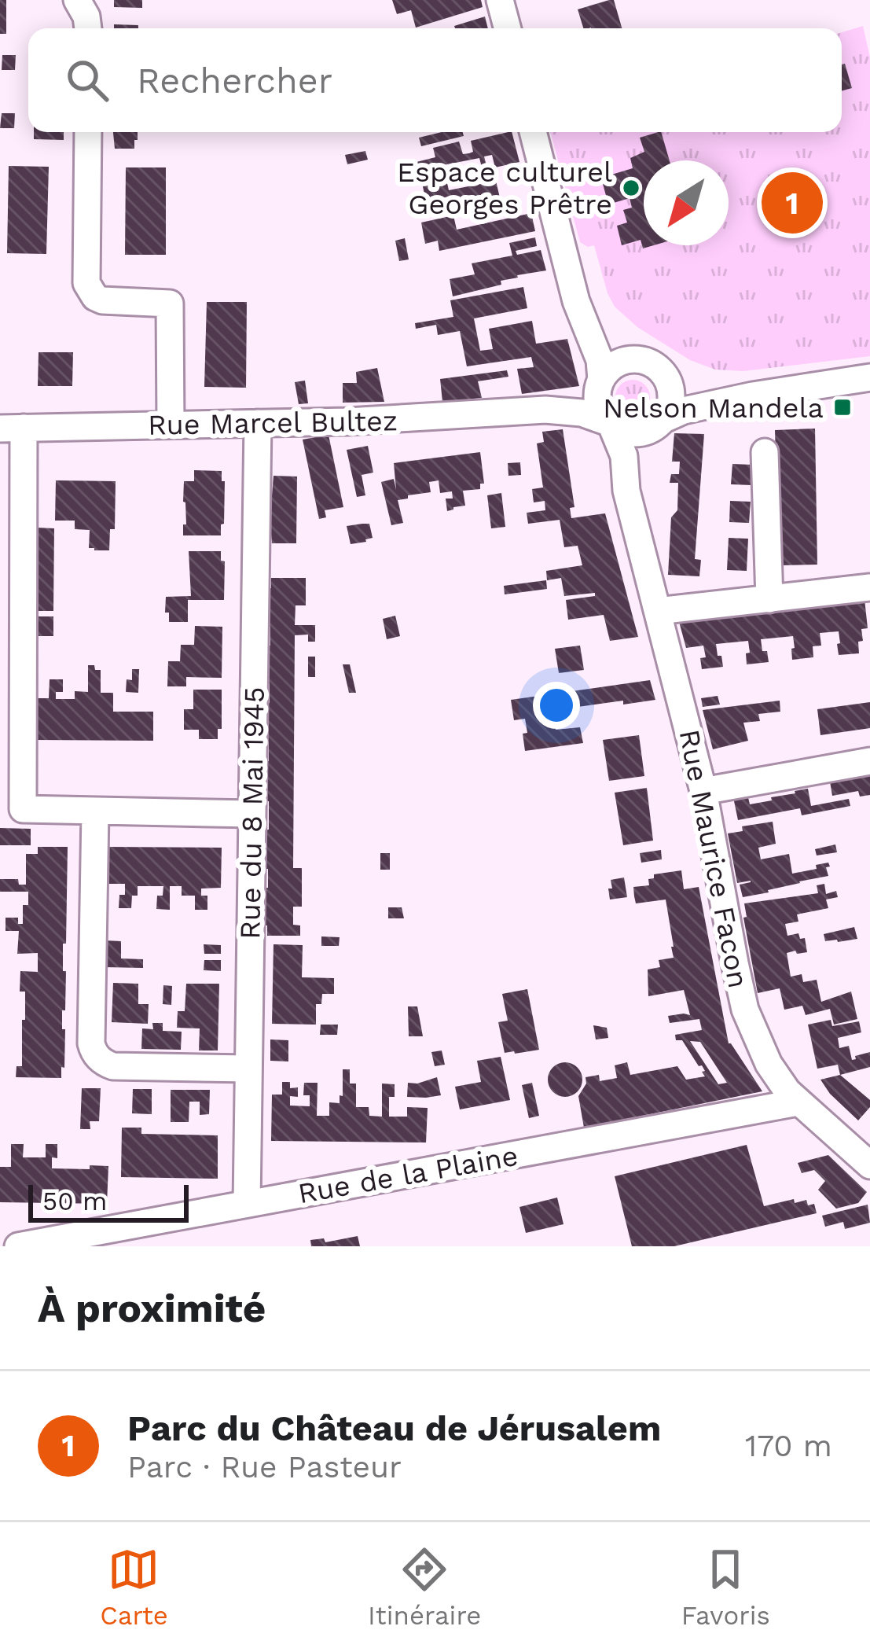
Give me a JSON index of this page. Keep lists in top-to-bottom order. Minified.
{"streets":{"street":["Rue Marcel Bultez","Rue du 8 Mai 1945","Rue Maurice Facon","Rue de la Plaine"]},"crossings":[["Rue Marcel Bultez","Rue du 8 Mai 1945"],["Rue Marcel Bultez","Rue Maurice Facon"],["Rue du 8 Mai 1945","Rue de la Plaine"],["Rue Maurice Facon","Rue de la Plaine"]],"places":{"other":["Espace culturel Georges Prêtre"],"transit":["Nelson Mandela"]},"scale_bar":"50 m","north":"bottom left","page":{"search":"Rechercher","pins":"1","scale":"50 m","heading":"À proximité","list":[{"mark":"1","name":"Parc du Château de Jérusalem","note":"Parc · Rue Pasteur","value":"170 m"}],"nav":["Carte","Itinéraire","Favoris"]}}
